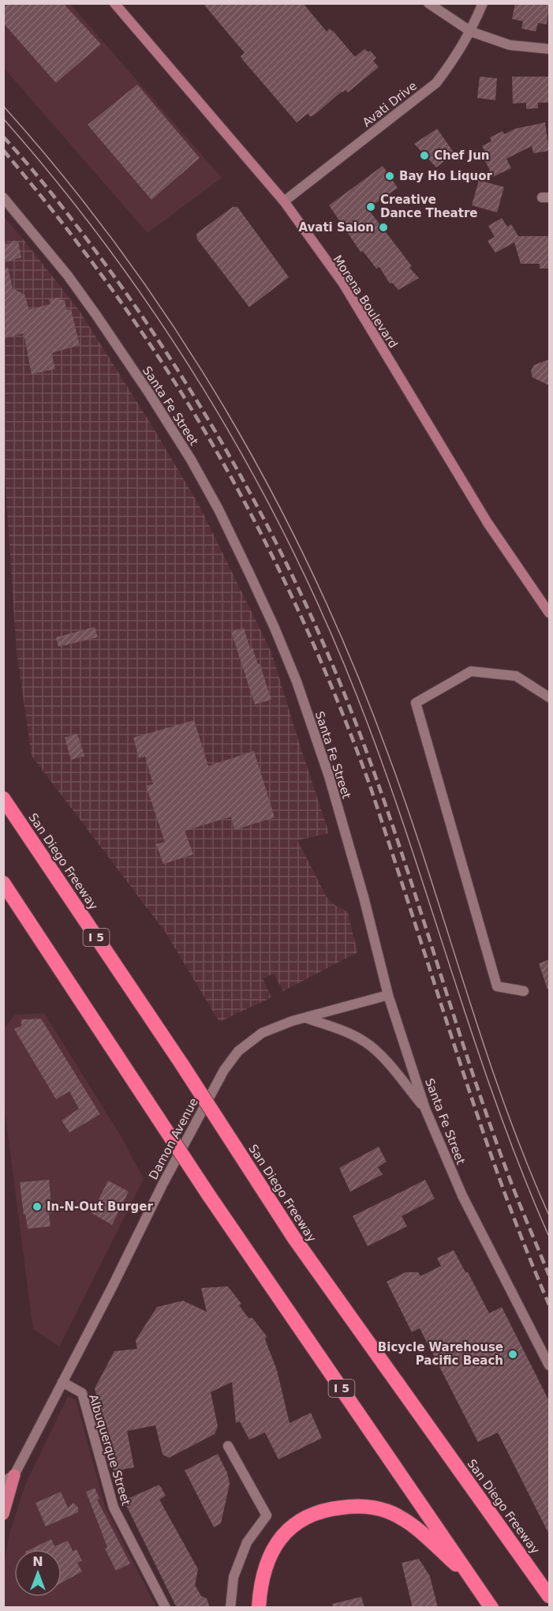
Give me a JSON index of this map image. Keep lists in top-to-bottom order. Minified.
{"streets":{"highway":["San Diego Freeway","I 5"],"main road":["Morena Boulevard"],"street":["Avati Drive","Santa Fe Street","Damon Avenue","Albuquerque Street"]},"crossings":[["Avati Drive","Morena Boulevard"],["Santa Fe Street","Damon Avenue"],["Damon Avenue","Albuquerque Street"]],"places":["Chef Jun","Bay Ho Liquor","Creative Dance Theatre","Avati Salon","In-N-Out Burger","Bicycle Warehouse Pacific Beach"],"north":"top"}
